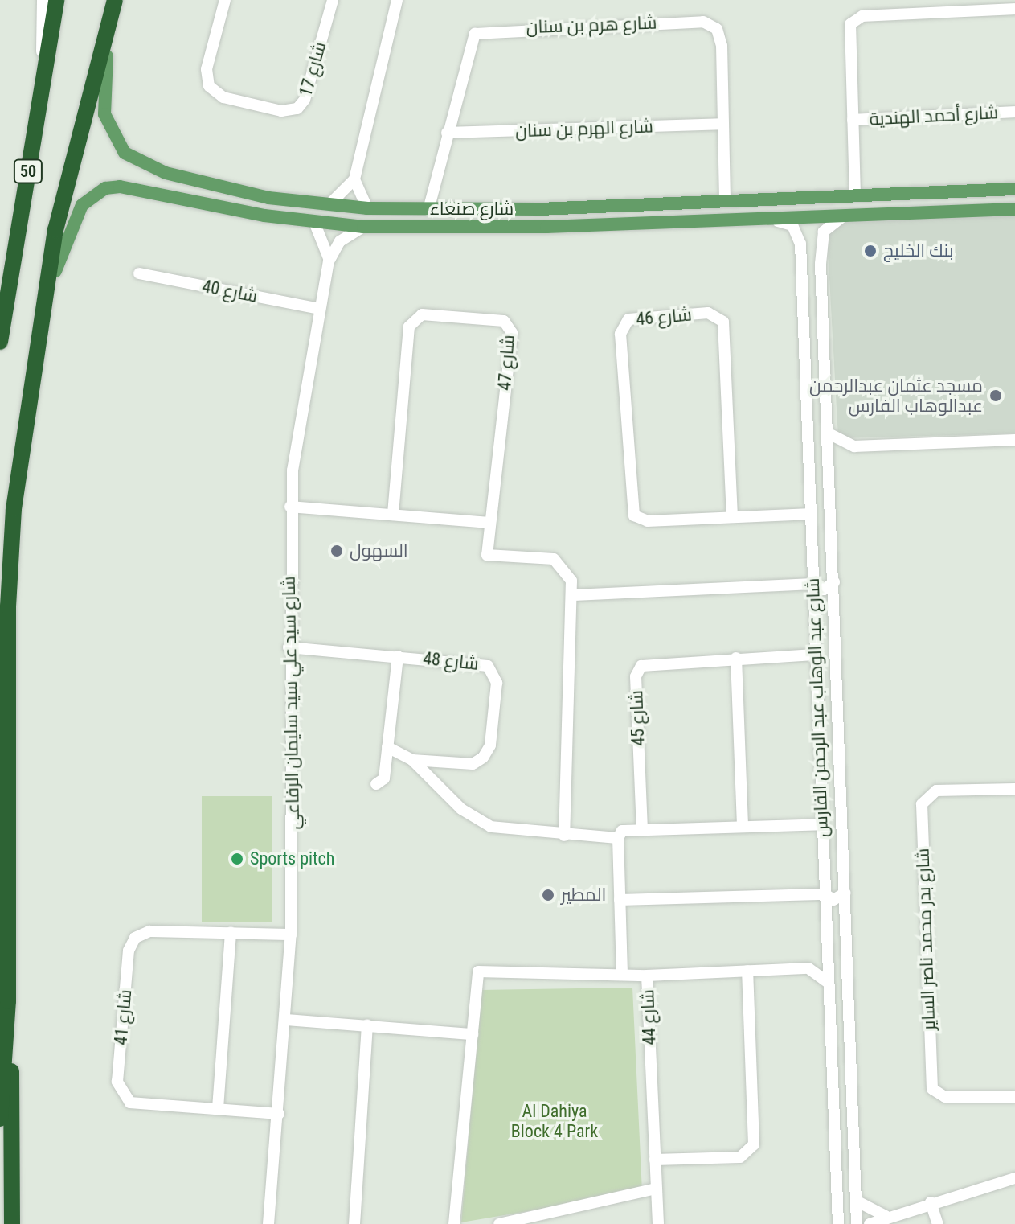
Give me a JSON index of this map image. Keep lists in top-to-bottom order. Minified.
{"streets":{"highway":["50"],"main road":["شارع صنعاء"],"street":["شارع هرم بن سنان","شارع 17","شارع أحمد الهندية","شارع الهرم بن سنان","شارع 40","شارع 46","شارع 47","شارع 48","شارع سيد علي سيد سليمان الرفاعي","شارع عبد الوهاب عبد الرحمن الفارس","شارع 45","شارع بدر محمد ناصر الساير","شارع 41","شارع 44"]},"crossings":[["شارع هرم بن سنان","شارع الهرم بن سنان"],["شارع هرم بن سنان","شارع صنعاء"],["شارع أحمد الهندية","شارع صنعاء"],["50","شارع صنعاء"],["شارع صنعاء","شارع سيد علي سيد سليمان الرفاعي"],["شارع صنعاء","شارع عبد الوهاب عبد الرحمن الفارس"],["شارع 40","شارع سيد علي سيد سليمان الرفاعي"],["شارع 46","شارع عبد الوهاب عبد الرحمن الفارس"],["شارع 48","شارع سيد علي سيد سليمان الرفاعي"],["شارع سيد علي سيد سليمان الرفاعي","شارع 41"],["شارع عبد الوهاب عبد الرحمن الفارس","شارع 45"]],"parks":["Al Dahiya Block 4 Park"],"places":["بنك الخليج","مسجد عثمان عبدالرحمن عبدالوهاب الفارس","السهول","Sports pitch","المطير"]}
